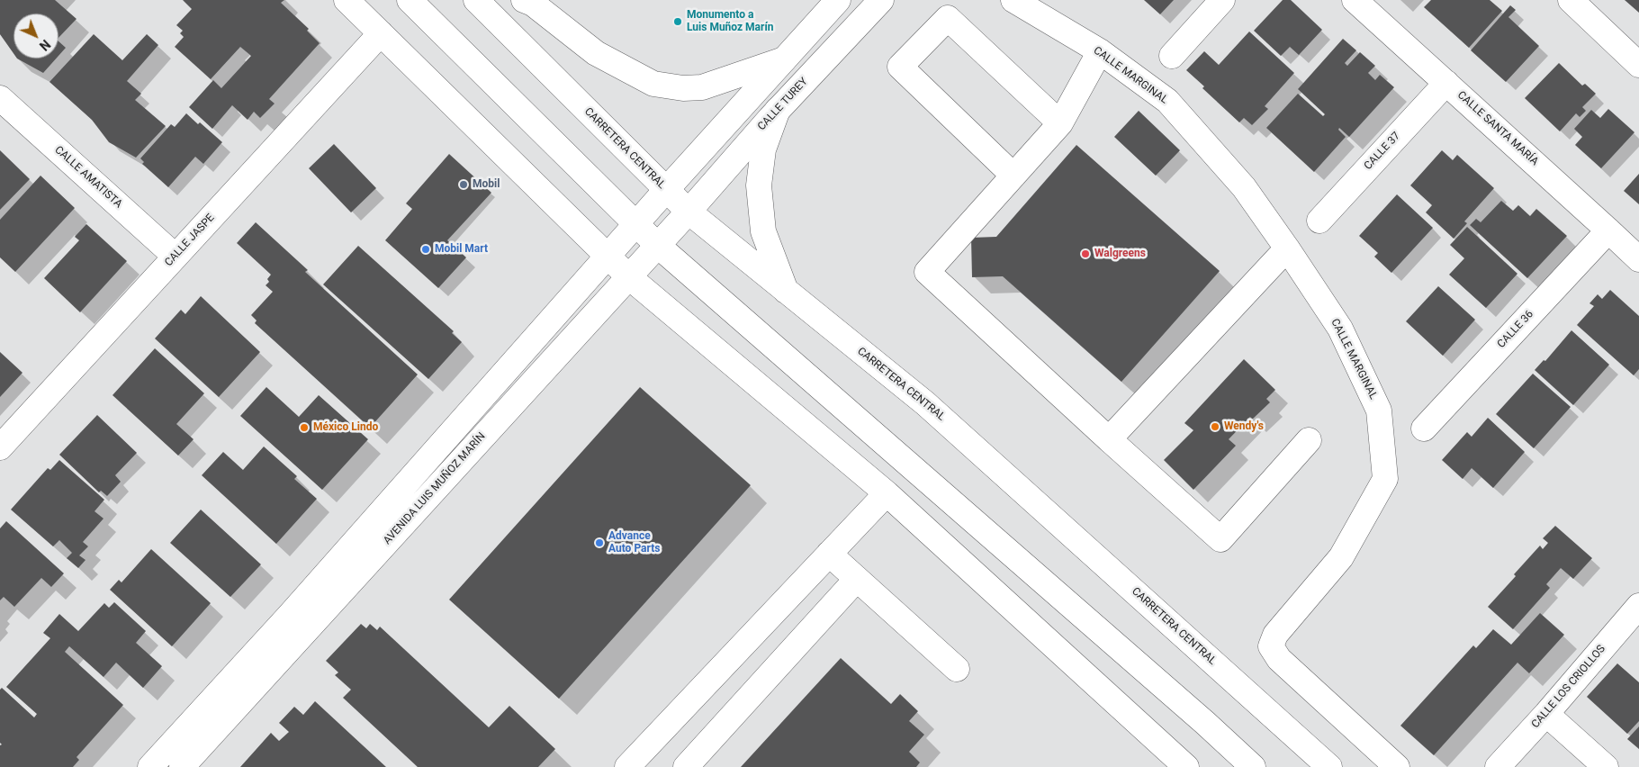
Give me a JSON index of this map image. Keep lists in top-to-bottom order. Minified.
{"streets":{"street":["CALLE MARGINAL","CALLE TUREY","CALLE SANTA MARÍA","CARRETERA CENTRAL","CALLE 37","CALLE AMATISTA","CALLE JASPE","CALLE 36","AVENIDA LUIS MUÑOZ MARÍN","CALLE LOS CRIOLLOS"]},"crossings":[["CALLE TUREY","CARRETERA CENTRAL"],["CALLE TUREY","AVENIDA LUIS MUÑOZ MARÍN"],["CALLE SANTA MARÍA","CALLE 37"],["CALLE SANTA MARÍA","CALLE 36"],["CARRETERA CENTRAL","AVENIDA LUIS MUÑOZ MARÍN"],["CALLE AMATISTA","CALLE JASPE"]],"places":["Monumento a Luis Muñoz Marín","Mobil","Mobil Mart","Walgreens","Wendy's","México Lindo","Advance Auto Parts"],"north":"bottom right"}
